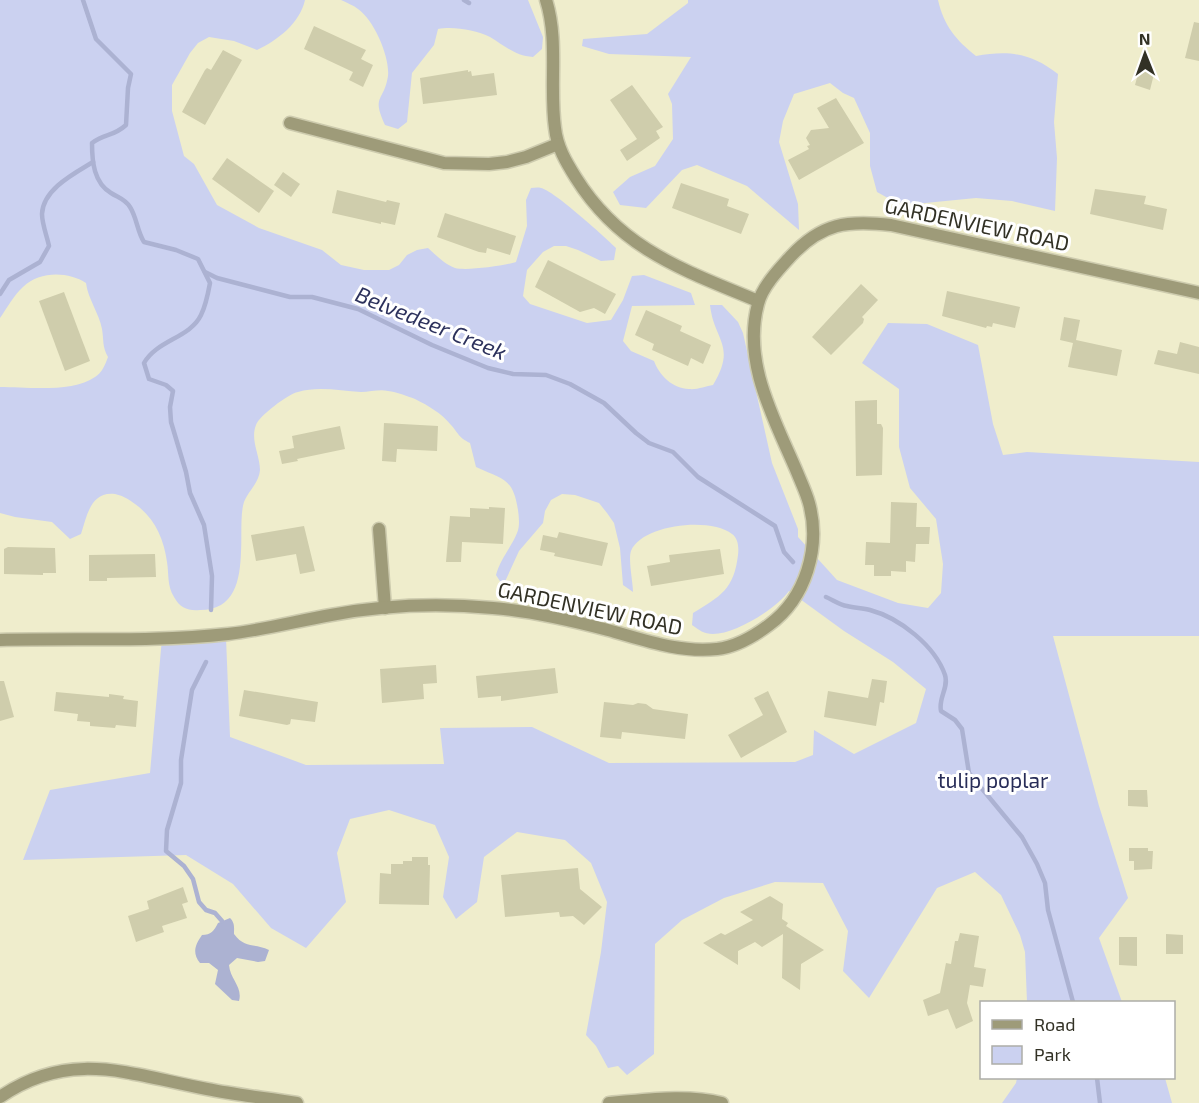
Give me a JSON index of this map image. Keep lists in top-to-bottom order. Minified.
{"streets":{"street":["GARDENVIEW ROAD"]},"water":["Belvedeer Creek"],"parks":["tulip poplar"],"legend":["Road","Park"],"north":"top"}
